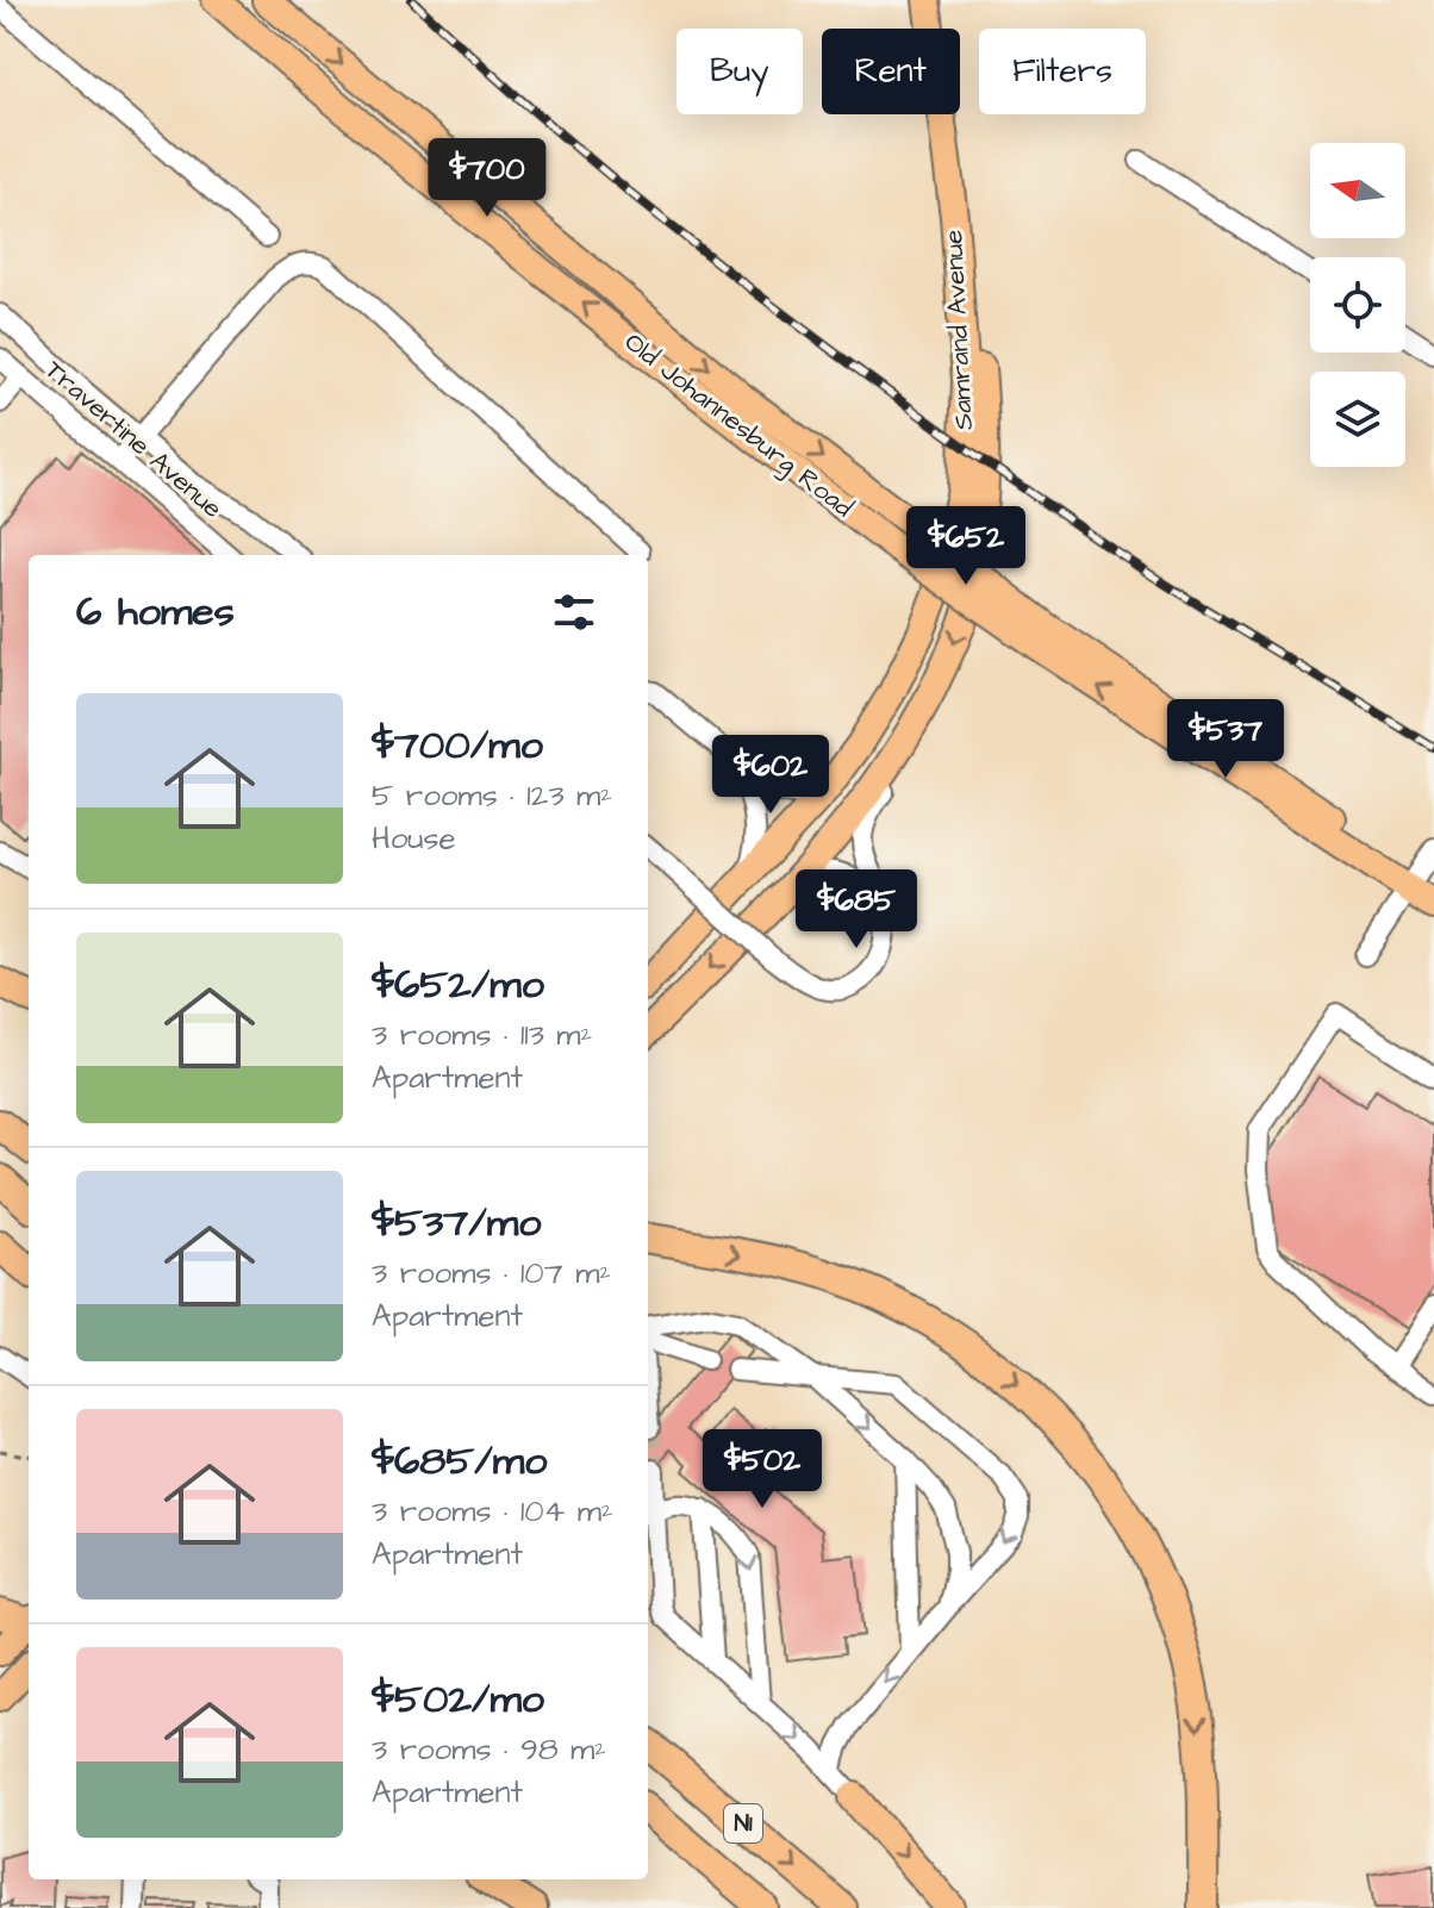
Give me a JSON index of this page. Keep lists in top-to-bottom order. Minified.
{"streets":{"highway":["N1"],"main road":["Samrand Avenue","Old Johannesburg Road"],"street":["Travertine Avenue"]},"north":"left","page":{"chip":["Buy","Rent","Filters"],"price":["$700","$652","$537","$602","$685","$502"],"heading":"6 homes","list":[{"name":"$700/mo","note":"5 rooms · 123 m² · House"},{"name":"$652/mo","note":"3 rooms · 113 m² · Apartment"},{"name":"$537/mo","note":"3 rooms · 107 m² · Apartment"},{"name":"$685/mo","note":"3 rooms · 104 m² · Apartment"},{"name":"$502/mo","note":"3 rooms · 98 m² · Apartment"}]}}
